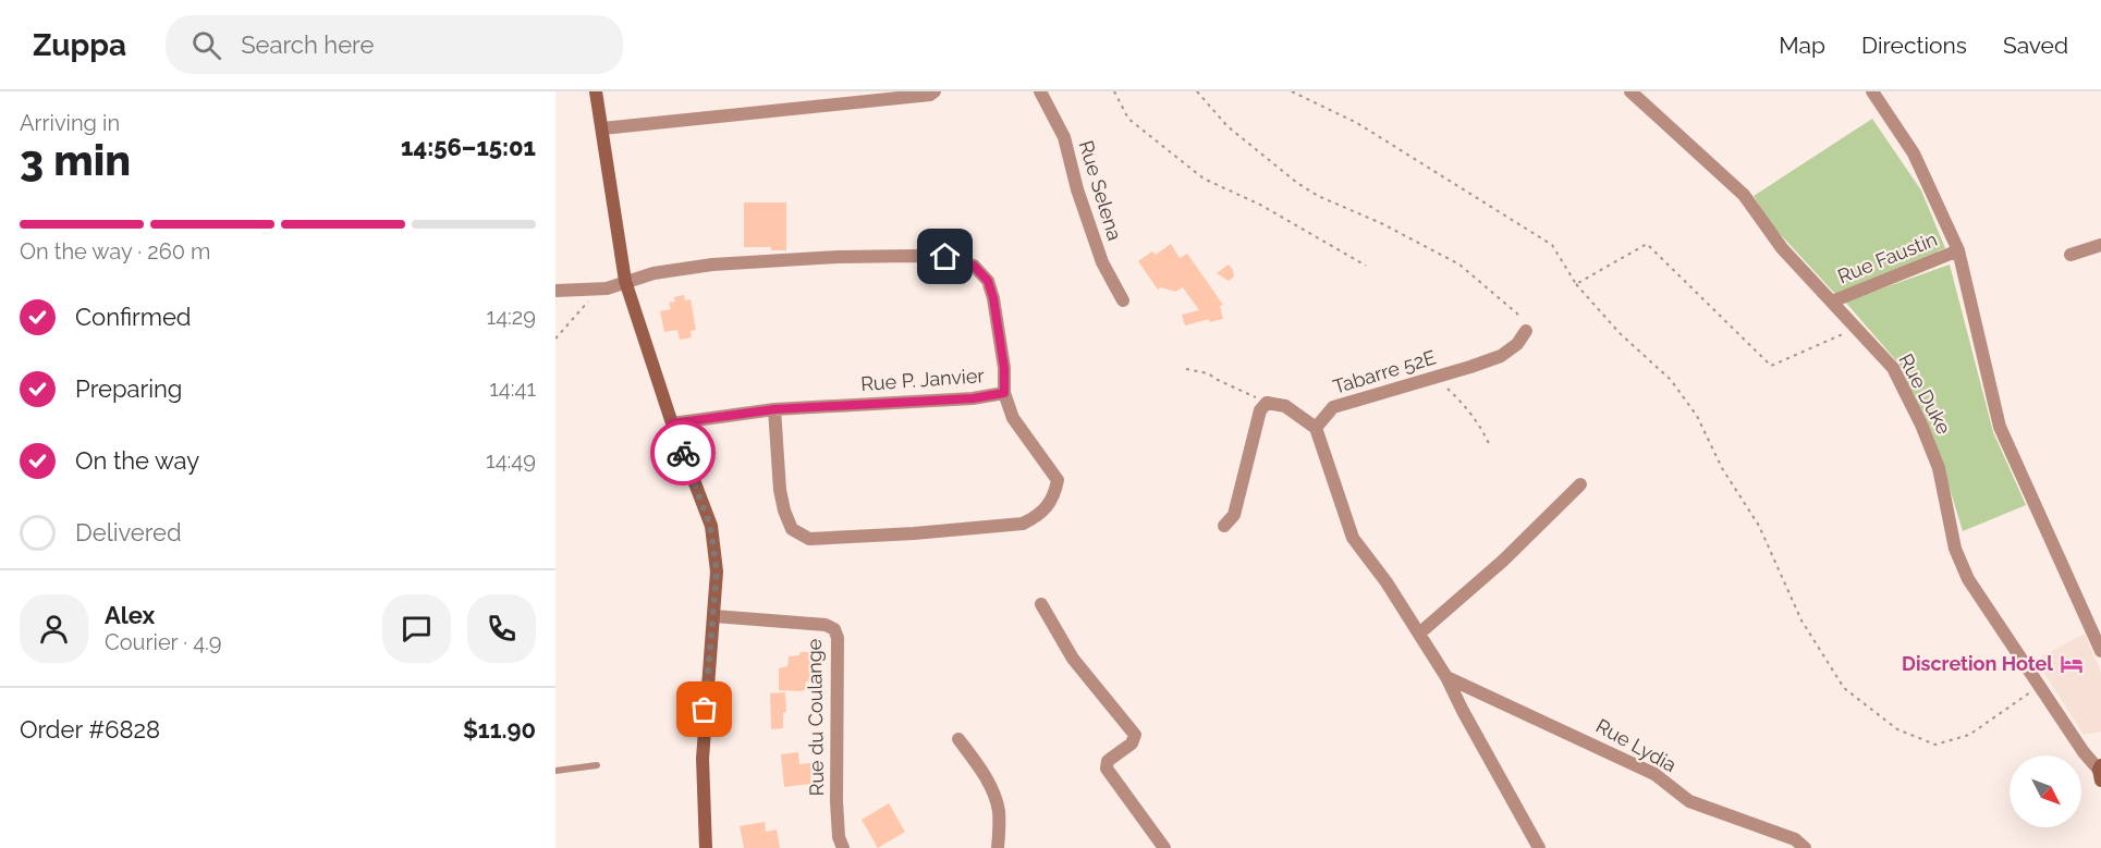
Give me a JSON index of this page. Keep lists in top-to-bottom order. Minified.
{"streets":{"street":["Rue Selena","Rue Faustin","Tabarre 52E","Rue P. Janvier","Rue Duke","Rue du Coulange","Rue Lydia"]},"crossings":[["Rue Faustin","Rue Duke"]],"places":{"hotel":["Discretion Hotel"]},"north":"bottom right","page":{"header":"Zuppa","search":"Search here","nav":["Map","Directions","Saved"],"heading":["3 min","Arriving in","14:56–15:01"],"panel":["Alex","Courier · 4.9","Order #6828","$11.90"],"bar":"On the way · 260 m","list":[["Confirmed","14:29"],["Preparing","14:41"],["On the way","14:49"],"Delivered"]}}
